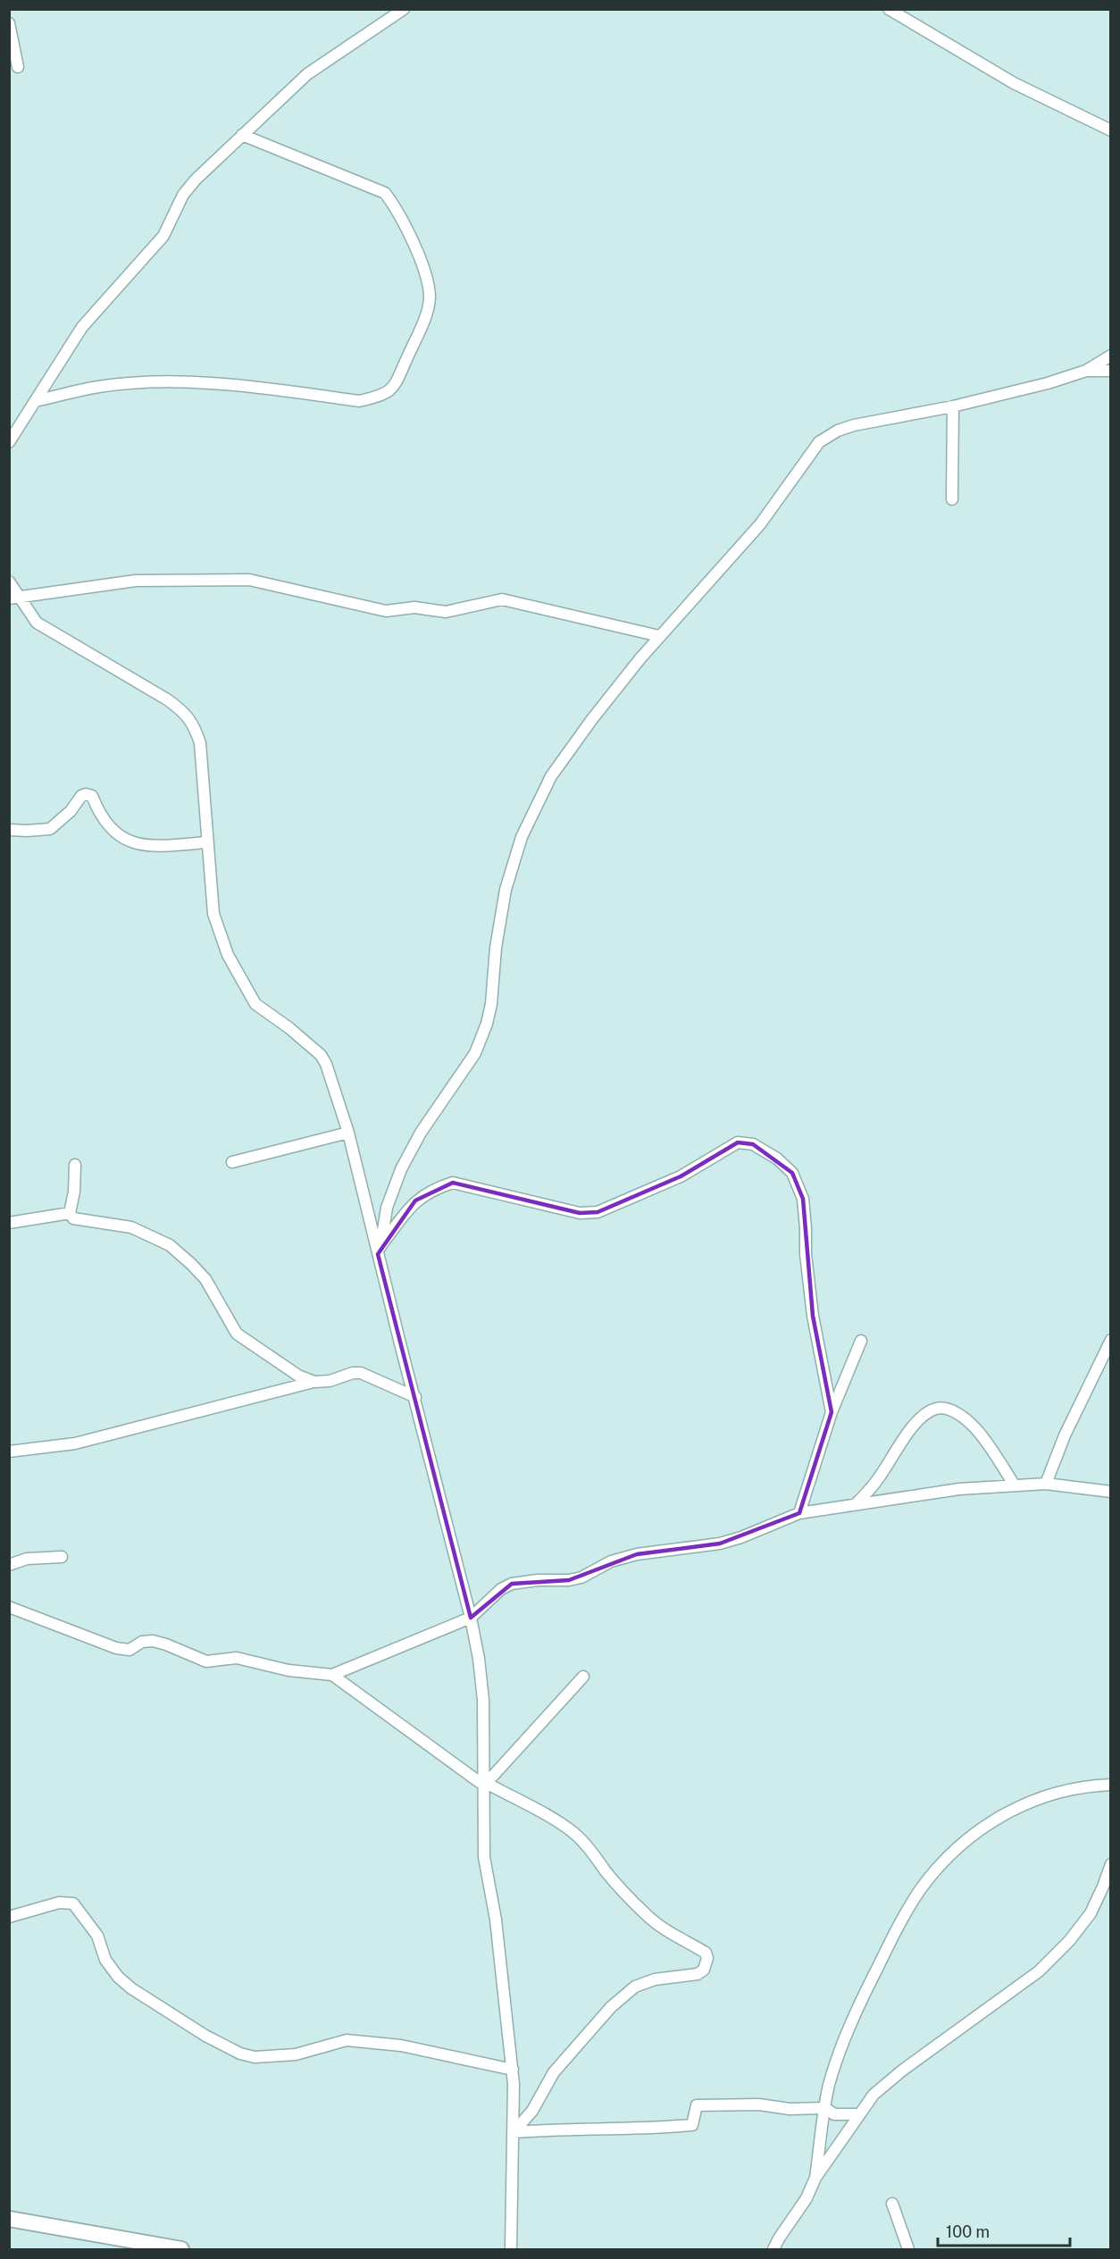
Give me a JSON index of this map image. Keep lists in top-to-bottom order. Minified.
{"scale_bar":"100 m"}
